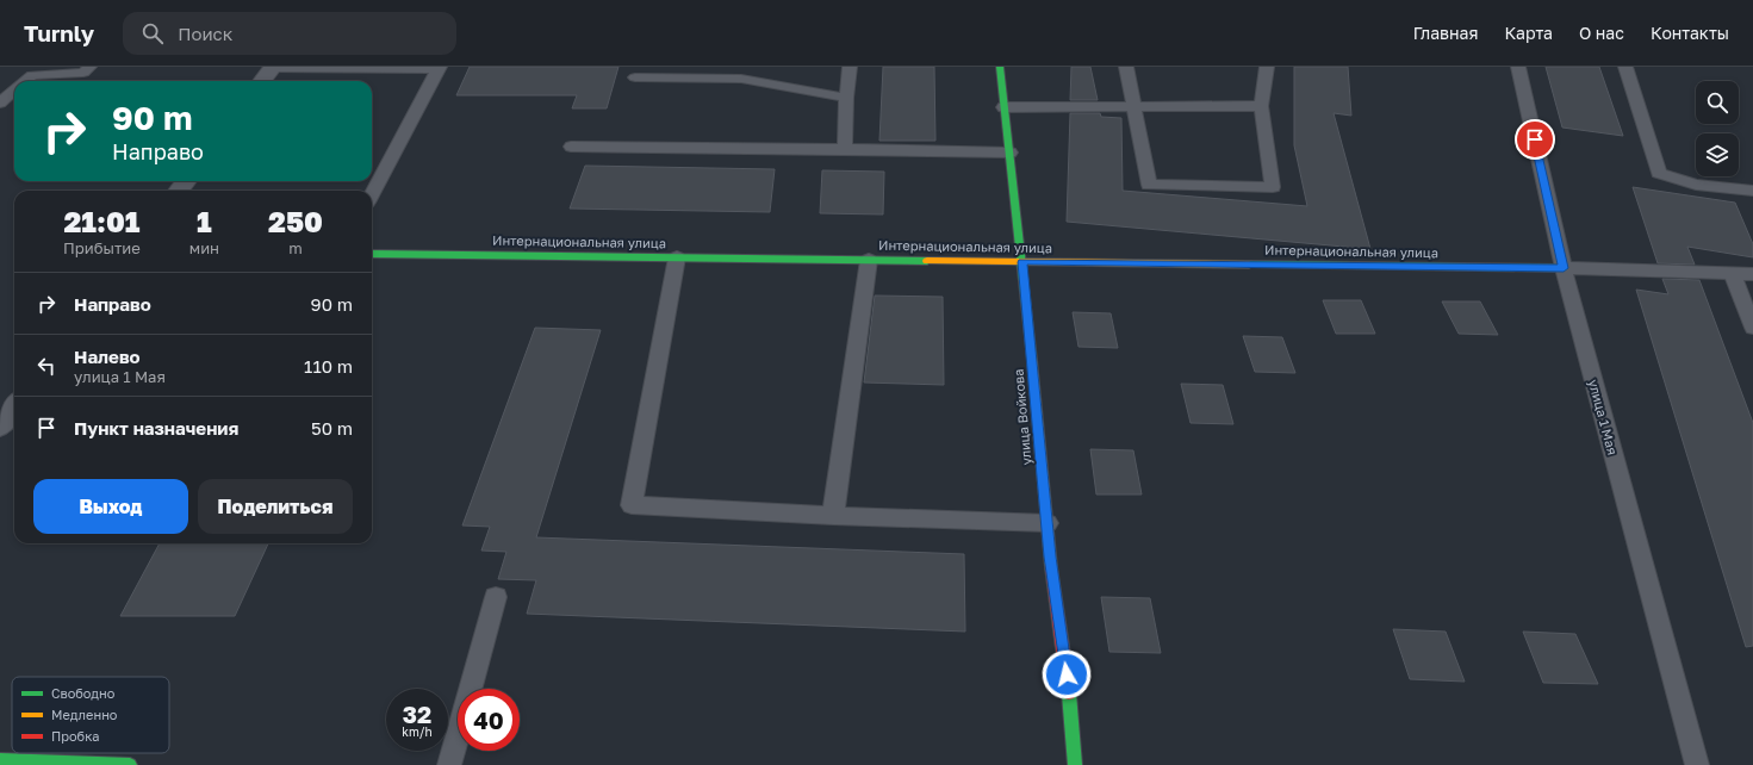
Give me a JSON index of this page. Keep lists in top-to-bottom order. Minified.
{"streets":{"street":["Интернациональная улица","улица Войкова"],"lane":["улица 1 Мая"]},"crossings":[["Интернациональная улица","улица Войкова"],["Интернациональная улица","улица 1 Мая"]],"legend":["Свободно","Медленно","Пробка"],"page":{"header":"Turnly","search":"Поиск","nav":["Главная","Карта","О нас","Контакты"],"turn":["90 m","Направо"],"eta":["21:01","Прибытие","1","мин","250","m"],"list":[{"name":"Направо","value":"90 m"},{"name":"Налево","note":"улица 1 Мая","value":"110 m"},{"name":"Пункт назначения","value":"50 m"}],"buttons":["Выход","Поделиться"],"speed":"32 km/h","limit":"40"}}
